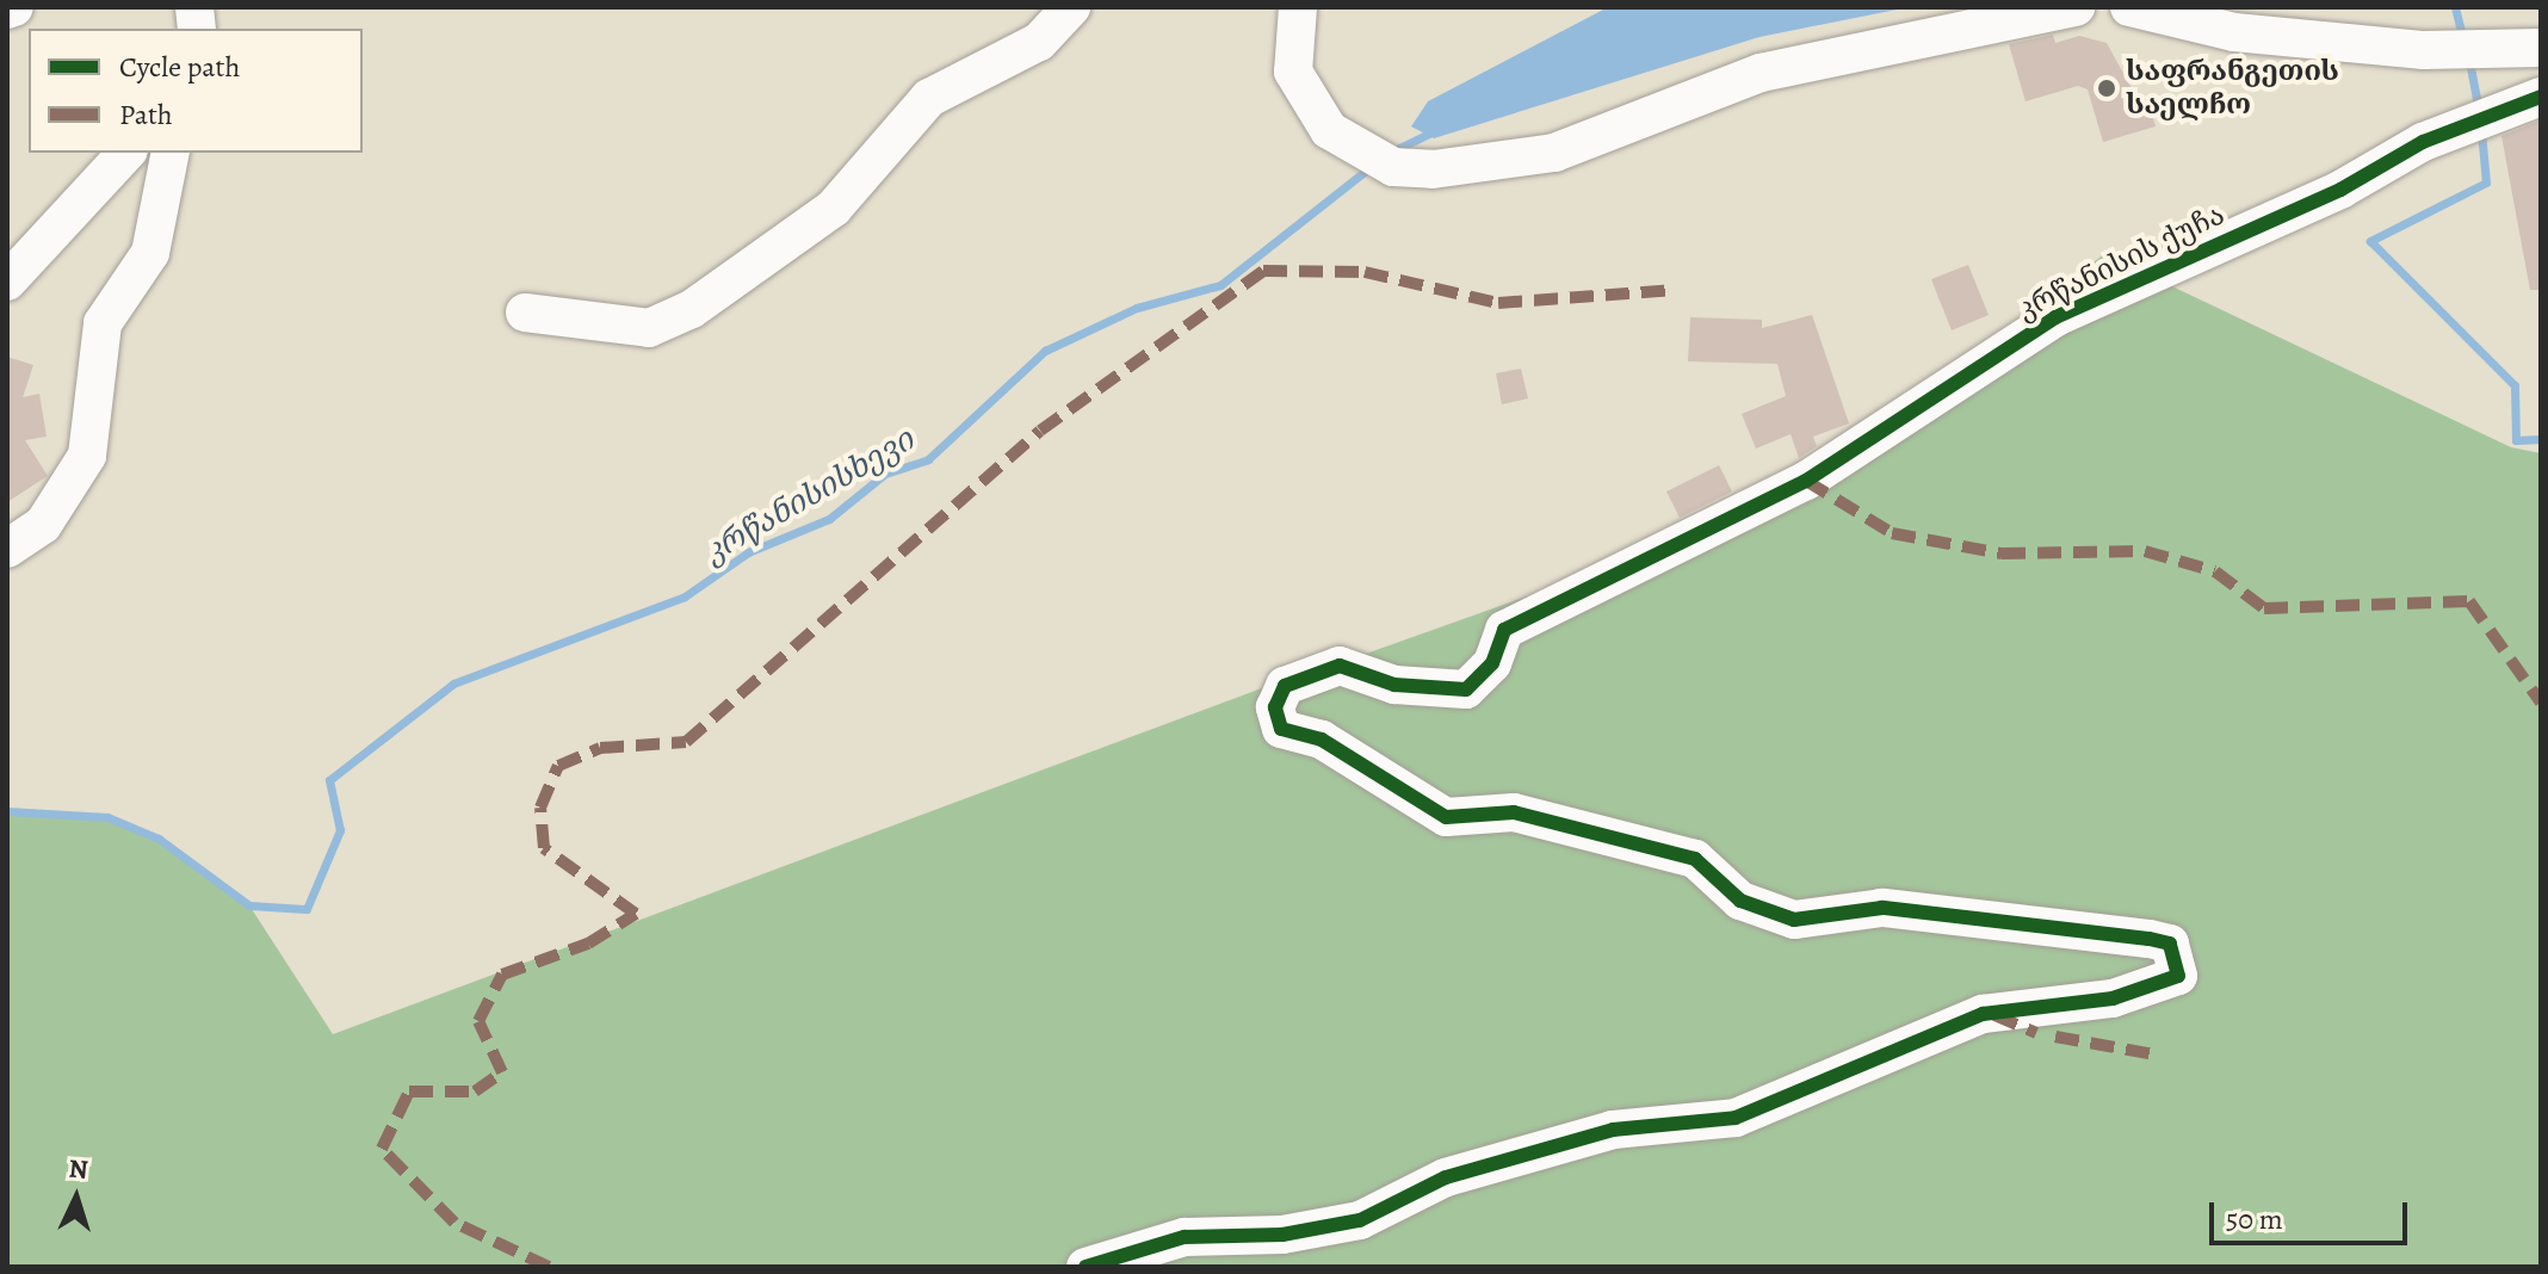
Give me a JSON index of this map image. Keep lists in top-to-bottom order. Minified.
{"streets":{"street":["კრწანისის ქუჩა"]},"water":["კრწანისისხევი"],"places":["საფრანგეთის საელჩო"],"legend":["Cycle path","Path"],"scale_bar":"50 m","north":"top"}
